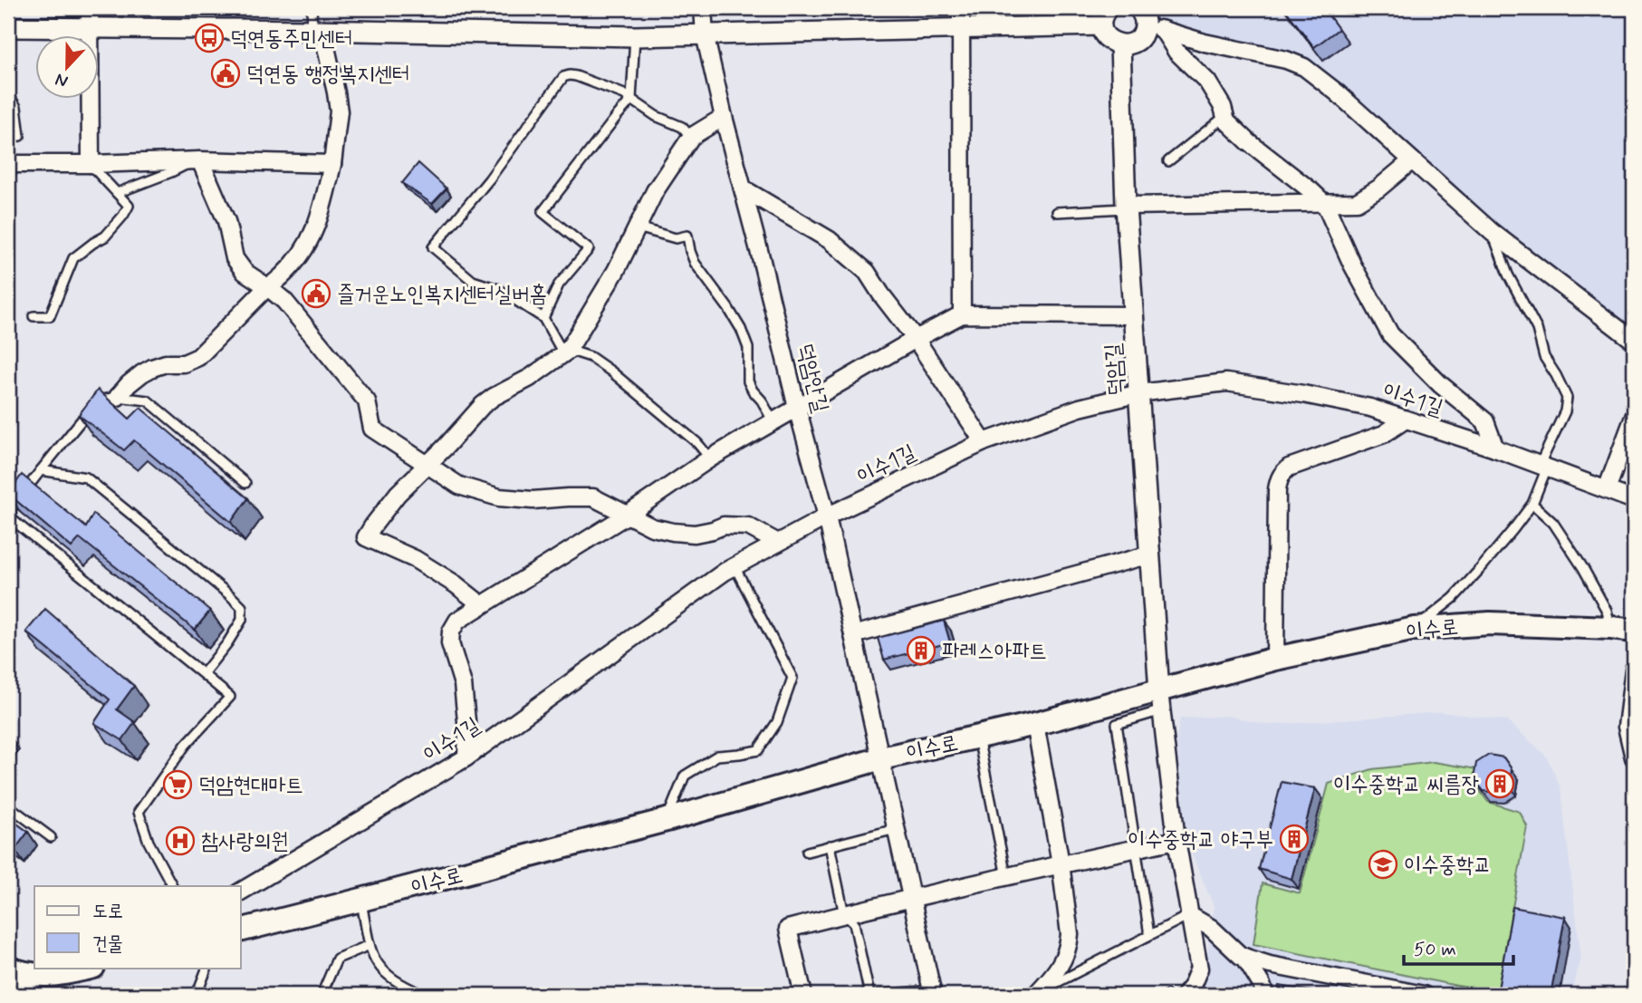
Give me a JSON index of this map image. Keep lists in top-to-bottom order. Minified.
{"streets":{"main road":["이수로"],"street":["덕암길","덕암안길","이수1길"]},"crossings":[["덕암길","이수1길"],["덕암길","이수로"],["덕암안길","이수1길"],["덕암안길","이수로"]],"places":{"bus stop":["덕연동주민센터"],"public building":["덕연동 행정복지센터","즐거운노인복지센터실버홈"],"building":["파레스아파트","이수중학교 씨름장","이수중학교 야구부"],"supermarket":["덕암현대마트"],"hospital":["참사랑의원"],"school or university":["이수중학교"]},"legend":["도로","건물"],"scale_bar":"50 m","north":"bottom"}
